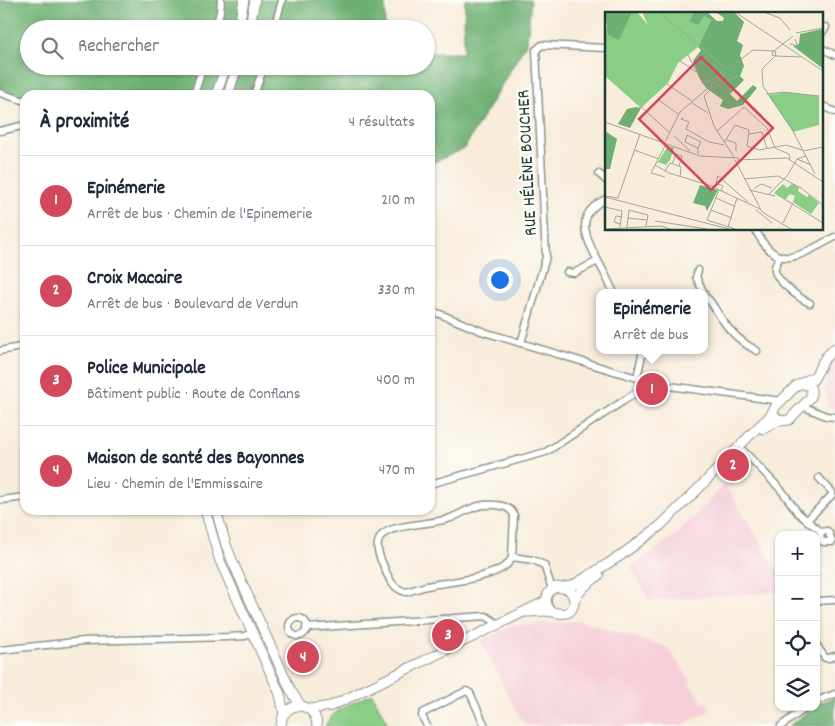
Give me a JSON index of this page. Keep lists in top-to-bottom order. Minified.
{"streets":{"street":["RUE HÉLÈNE BOUCHER"]},"page":{"search":"Rechercher","heading":["À proximité","4 résultats"],"list":[{"mark":"1","name":"Epinémerie","note":"Arrêt de bus · Chemin de l'Epinemerie","value":"210 m"},{"mark":"2","name":"Croix Macaire","note":"Arrêt de bus · Boulevard de Verdun","value":"330 m"},{"mark":"3","name":"Police Municipale","note":"Bâtiment public · Route de Conflans","value":"400 m"},{"mark":"4","name":"Maison de santé des Bayonnes","note":"Lieu · Chemin de l'Emmissaire","value":"470 m"}],"popup":["Epinémerie","Arrêt de bus"],"pins":["1","2","3","4"],"map_buttons":["+","−"]}}
